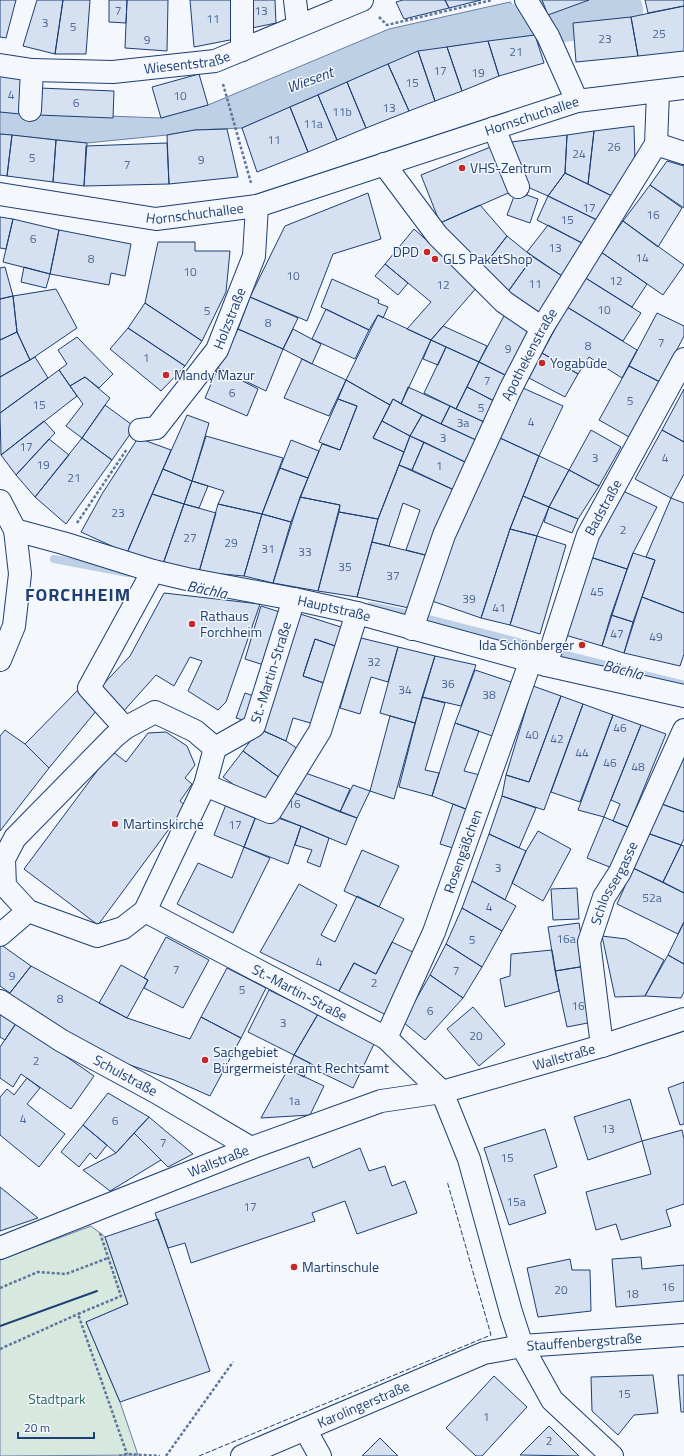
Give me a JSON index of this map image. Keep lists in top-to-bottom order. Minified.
{"streets":{"street":["Wiesentstraße","Hornschuchallee","Holzstraße","Apothekenstraße","Badstraße","Hauptstraße","St.-Martin-Straße","Rosengäßchen","Schlossergasse","Wallstraße","Schulstraße","Stauffenbergstraße","Karolingerstraße"]},"crossings":[["Hornschuchallee","Holzstraße"],["Hornschuchallee","Apothekenstraße"],["Apothekenstraße","Hauptstraße"],["Badstraße","Hauptstraße"],["Badstraße","Rosengäßchen"],["Hauptstraße","St.-Martin-Straße"],["Hauptstraße","Rosengäßchen"],["St.-Martin-Straße","Rosengäßchen"],["St.-Martin-Straße","Wallstraße"],["Schlossergasse","Wallstraße"],["Wallstraße","Schulstraße"],["Stauffenbergstraße","Karolingerstraße"]],"districts":["FORCHHEIM"],"water":["Wiesent","Bächla"],"parks":["Stadtpark"],"places":["VHS-Zentrum","DPD","GLS PaketShop","Yogabude","Mandy Mazur","Rathaus Forchheim","Ida Schönberger","Martinskirche","Sachgebiet Bürgermeisteramt Rechtsamt","Martinschule"],"house_numbers":["7","13","11","3","5","25","23","9","21","17","19","15","4","10","6","13","11b","11a","11","26","24","5","9","7","17","16","15","6","13","14","8","10","10","12","11","12","10","5","8","7","8","9","1","7","6","5","15","5","4","3a","3","17","3","4","19","1","21","23","2","27","29","31","33","35","37","45","39","41","47","49","32","36","34","38","46","40","42","44","46","48","16","17","3","52a","4","16a","5","4","7","7","9","2","5","8","16","6","3","20","2","1a","4","6","13","7","15","15a","17","16","20","18","15","1","2"],"scale_bar":"20 m"}
